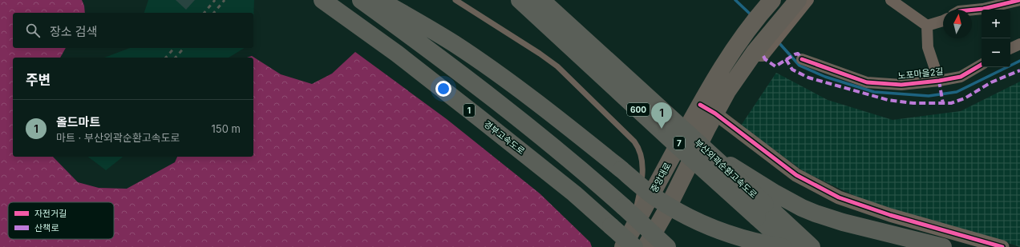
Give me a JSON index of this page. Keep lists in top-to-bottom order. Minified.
{"streets":{"highway":["600","1","경부고속도로","부산외곽순환고속도로"],"main road":["7","중앙대로"],"street":["노포마을2길"]},"crossings":[["경부고속도로","중앙대로"]],"legend":["자전거길","산책로"],"north":"top","page":{"map_buttons":["+","−"],"search":"장소 검색","heading":"주변","list":[{"mark":"1","name":"올드마트","note":"마트 · 부산외곽순환고속도로","value":"150 m"}],"pins":"1"}}
